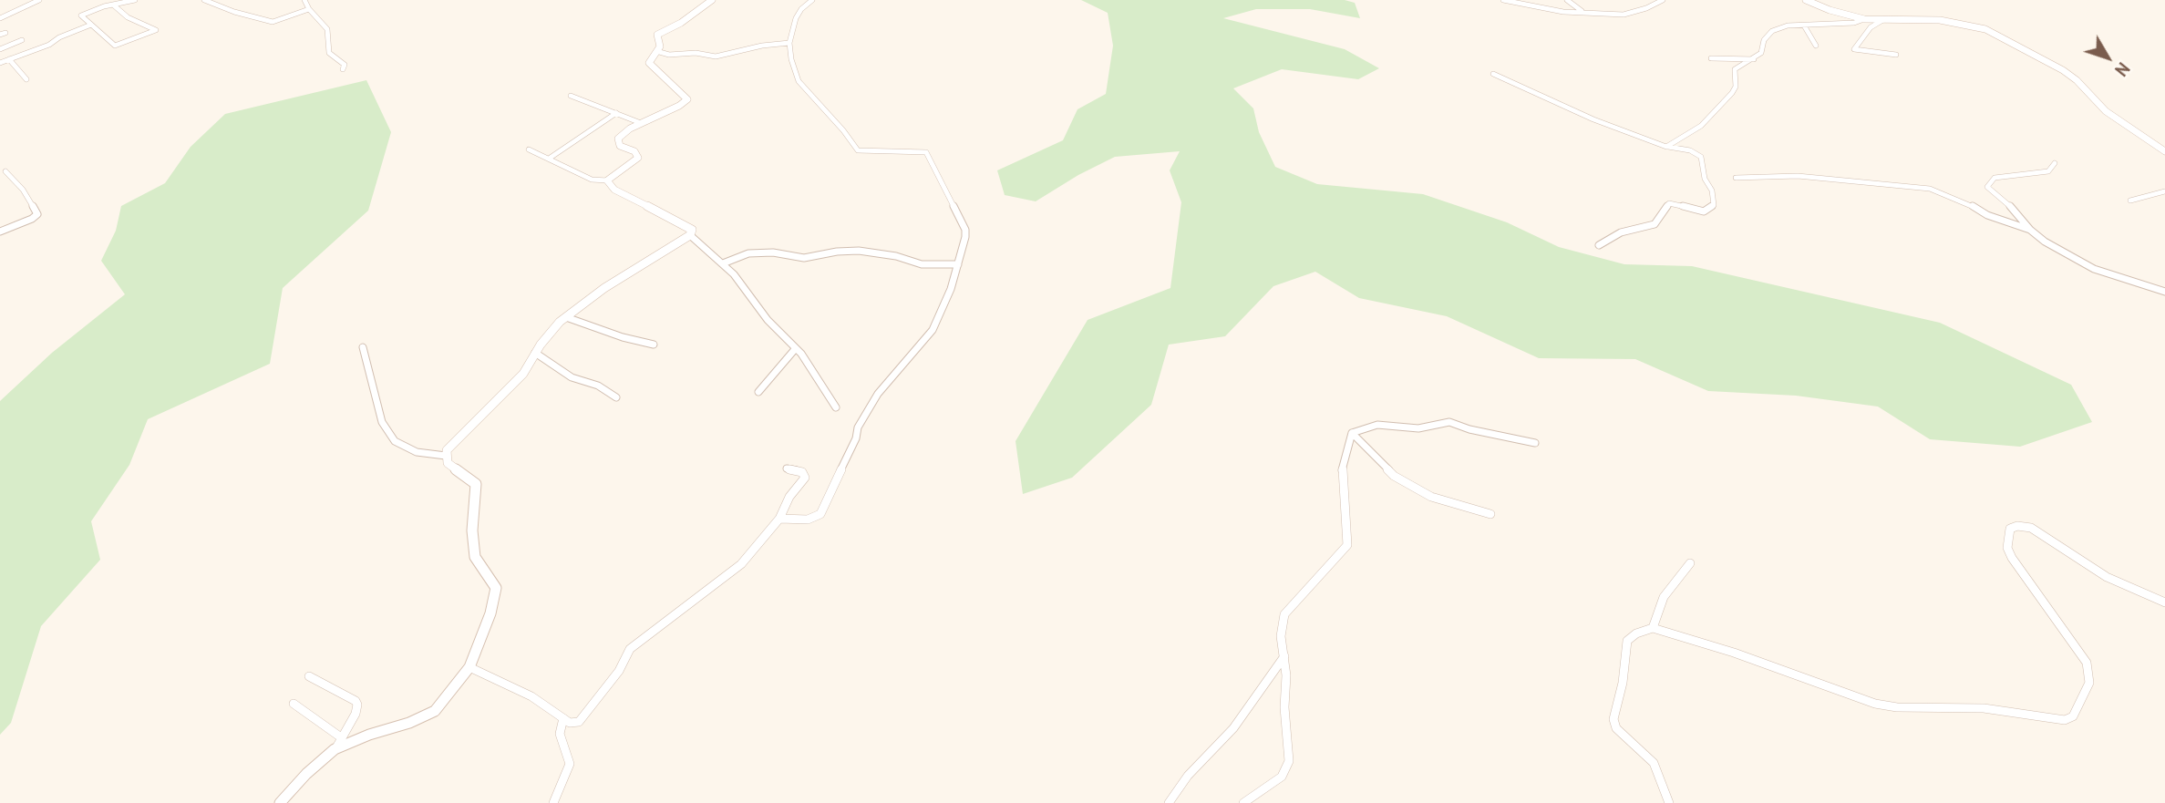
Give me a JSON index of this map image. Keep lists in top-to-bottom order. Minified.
{"north":"bottom right"}
